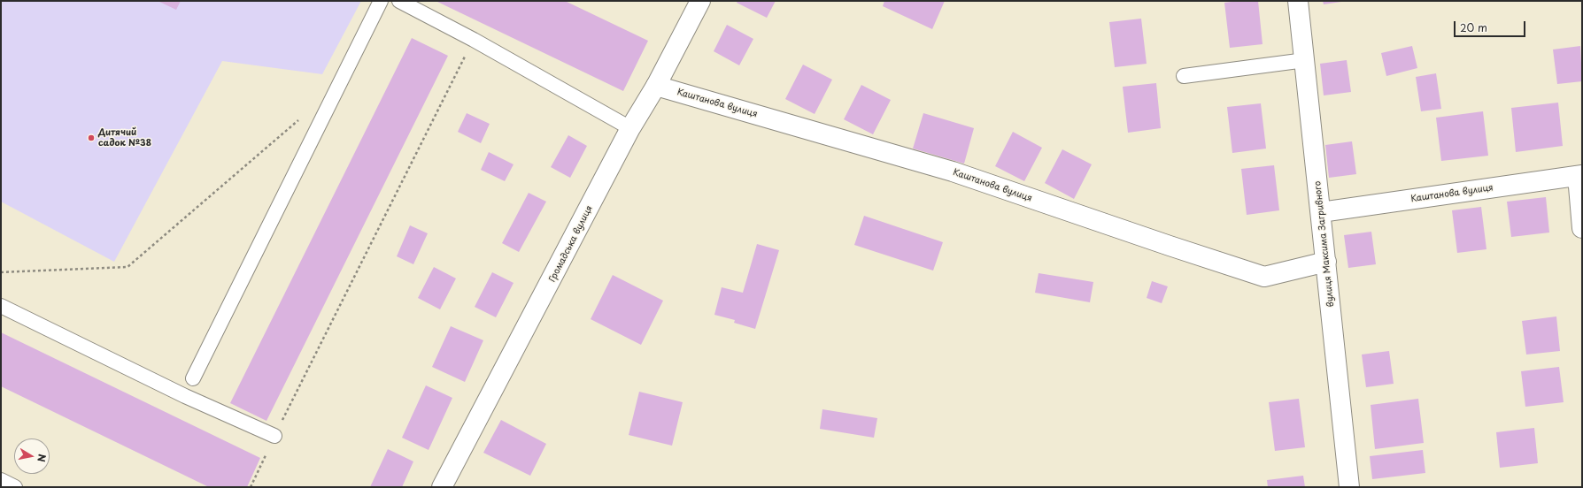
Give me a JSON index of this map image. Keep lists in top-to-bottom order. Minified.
{"streets":{"street":["Каштанова вулиця","Громадська вулиця","вулиця Максима Загривного"]},"crossings":[["Каштанова вулиця","Громадська вулиця"],["Каштанова вулиця","вулиця Максима Загривного"]],"places":["Дитячий садок №38"],"scale_bar":"20 m","north":"right"}
